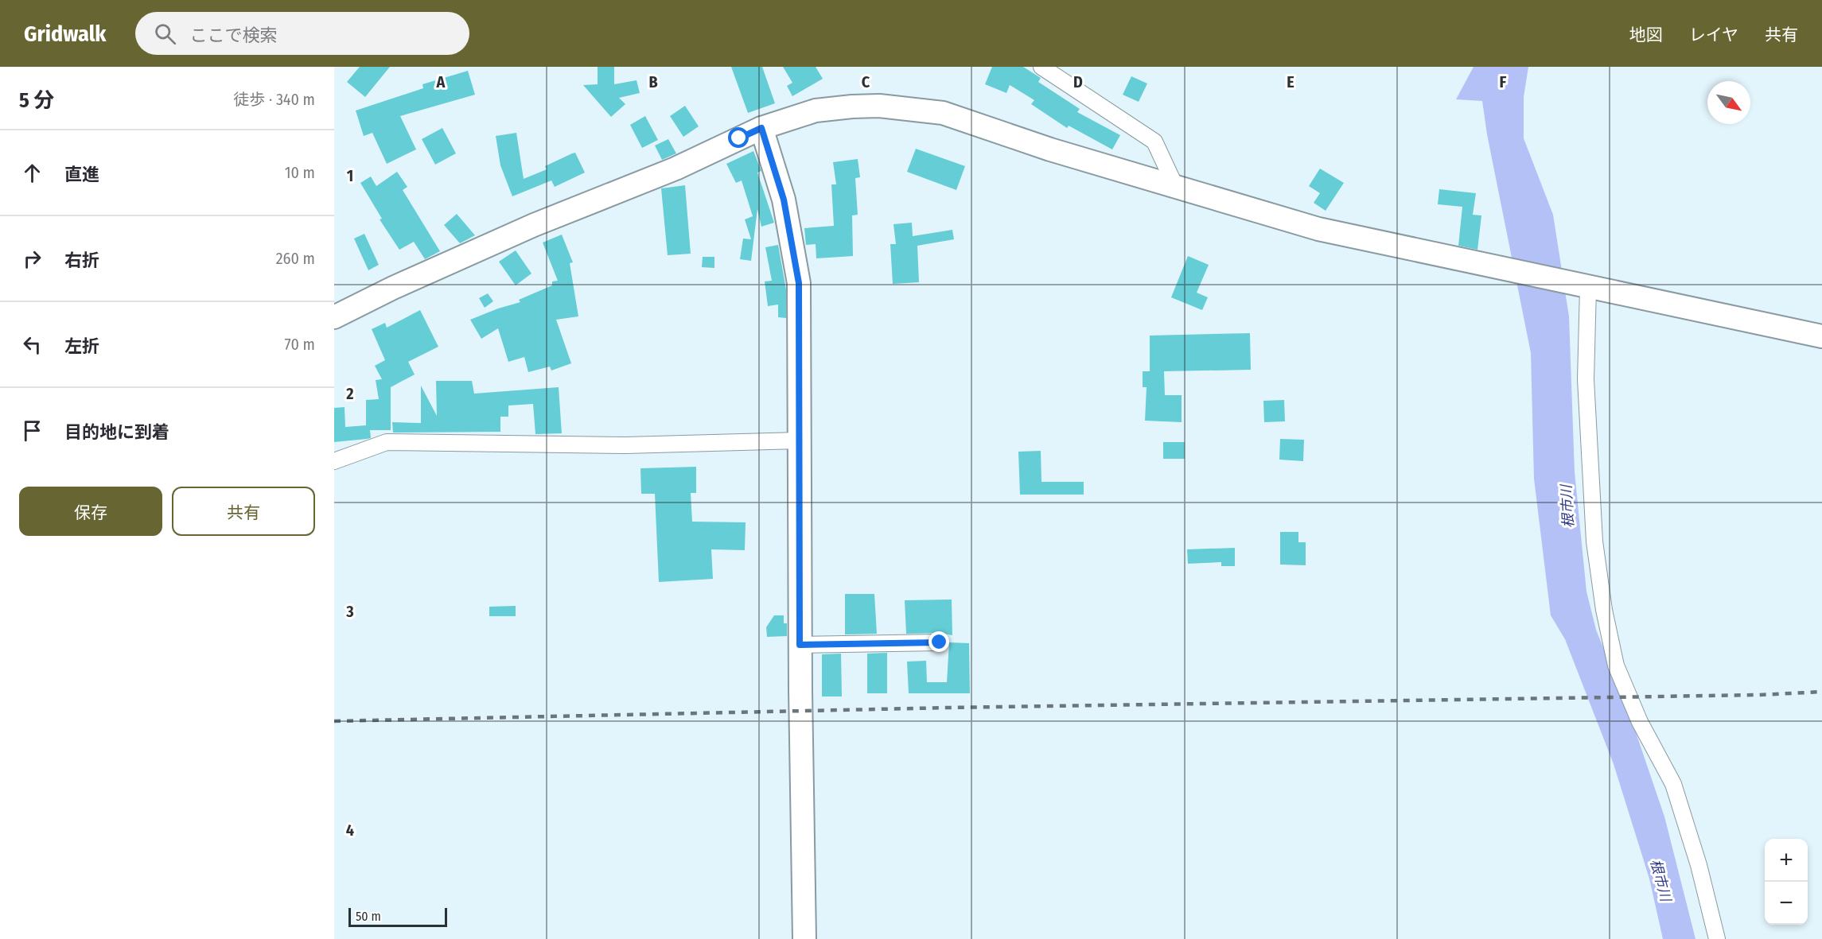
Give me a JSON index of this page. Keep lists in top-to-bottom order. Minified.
{"water":["根市川"],"scale_bar":"50 m","north":"bottom right","page":{"header":"Gridwalk","search":"ここで検索","nav":["地図","レイヤ","共有"],"heading":["5 分","徒歩 · 340 m"],"list":[["直進","10 m"],["右折","260 m"],["左折","70 m"],"目的地に到着"],"buttons":["保存","共有"],"map_buttons":["+","−"],"scale":"50 m"},"grid":{"columns":["A","B","C","D","E","F"],"rows":["1","2","3","4"]}}
